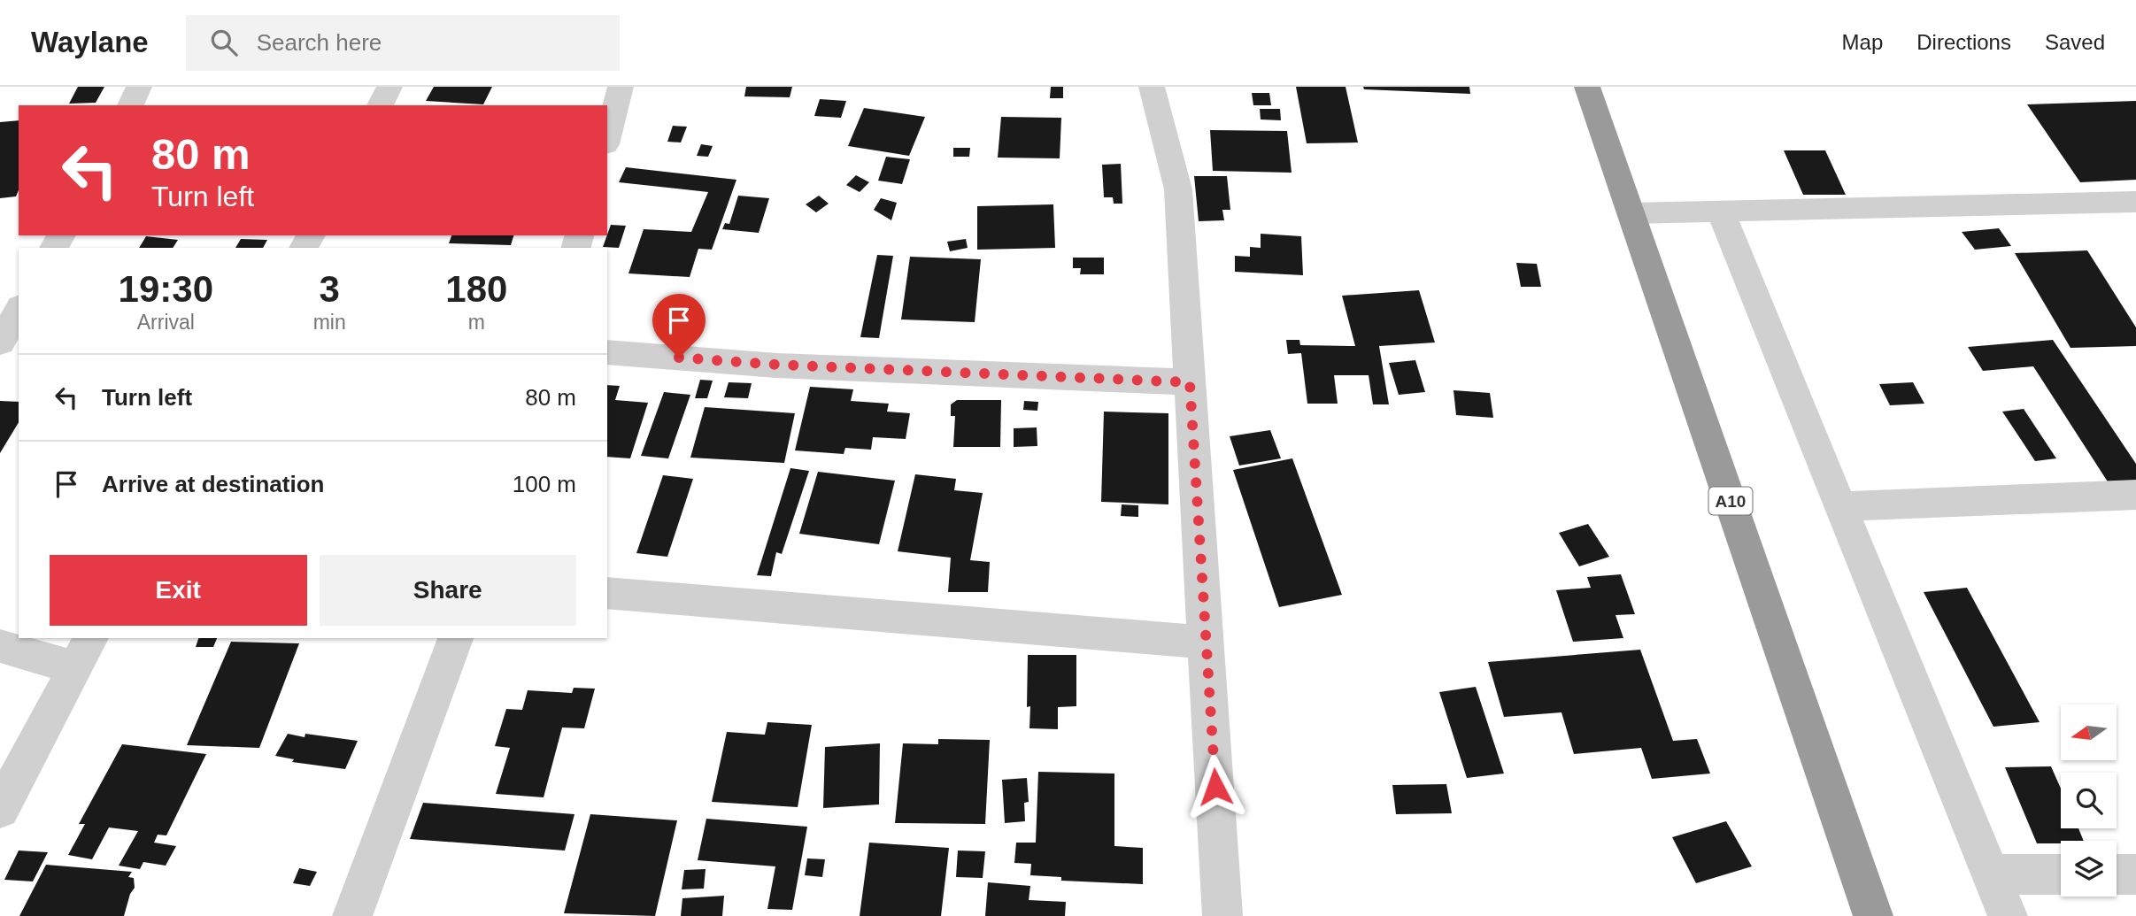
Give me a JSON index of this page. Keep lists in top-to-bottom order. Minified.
{"streets":{"highway":["A10"]},"north":"left","page":{"header":"Waylane","search":"Search here","nav":["Map","Directions","Saved"],"turn":["80 m","Turn left"],"eta":["19:30","Arrival","3","min","180","m"],"list":[{"name":"Turn left","value":"80 m"},{"name":"Arrive at destination","value":"100 m"}],"buttons":["Exit","Share"]}}
